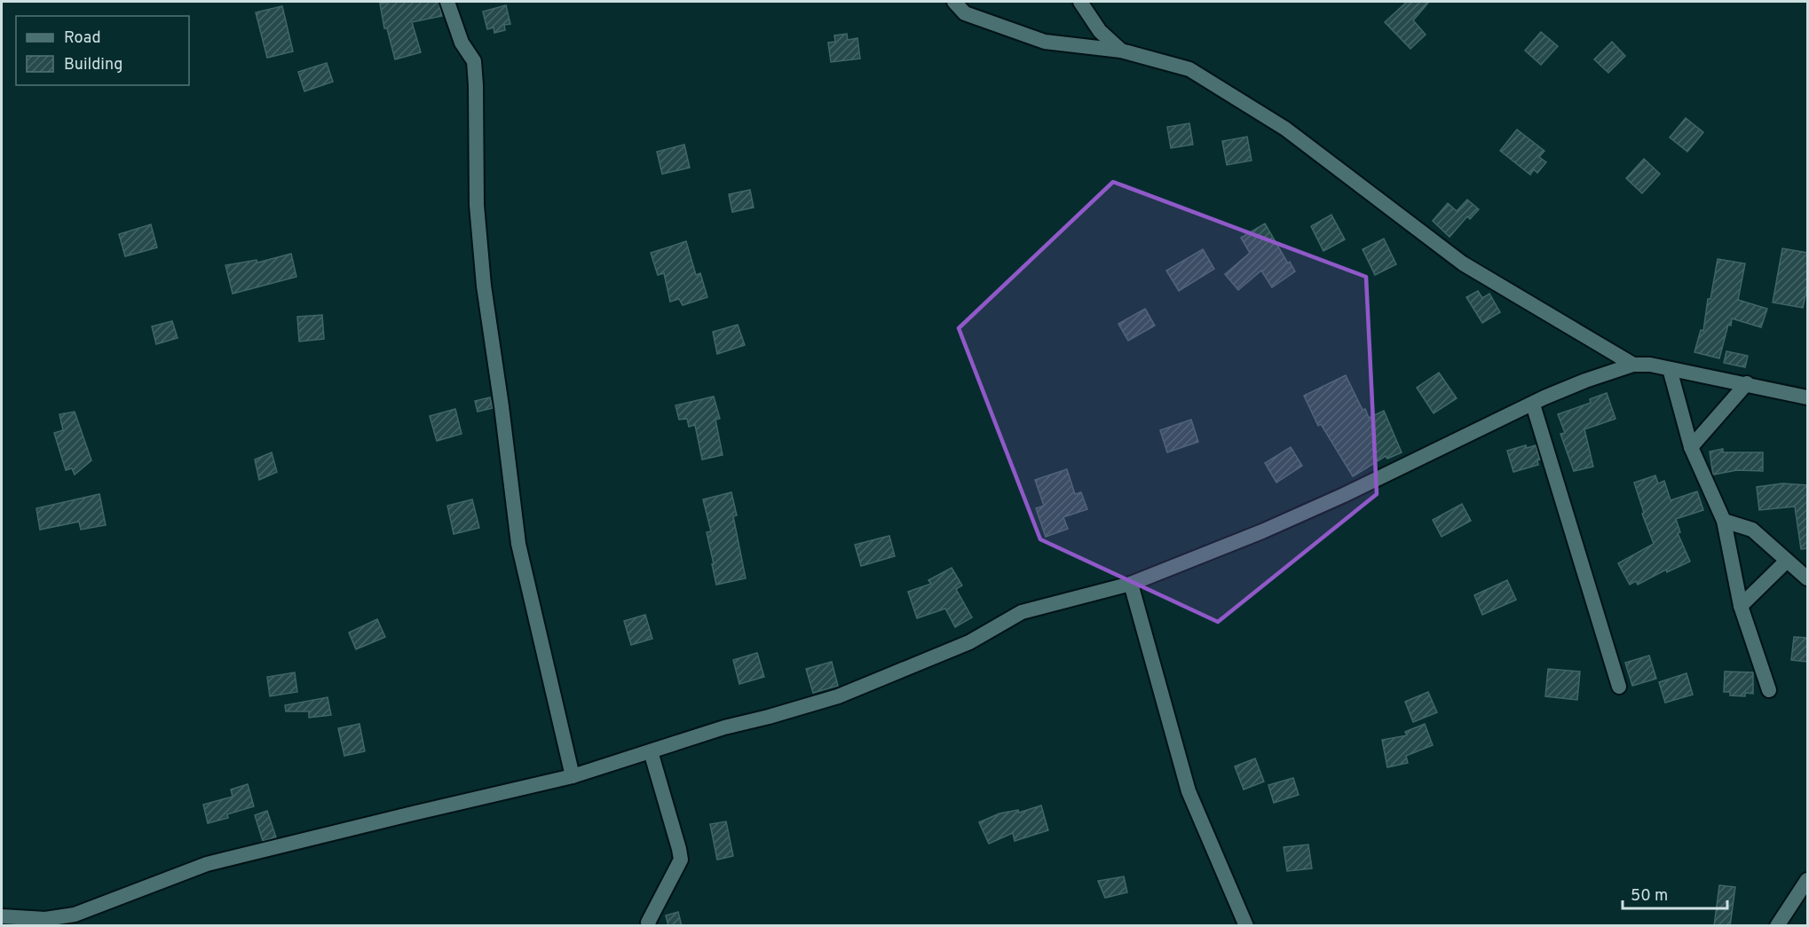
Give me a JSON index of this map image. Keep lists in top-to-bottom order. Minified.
{"legend":["Road","Building"],"scale_bar":"50 m"}
